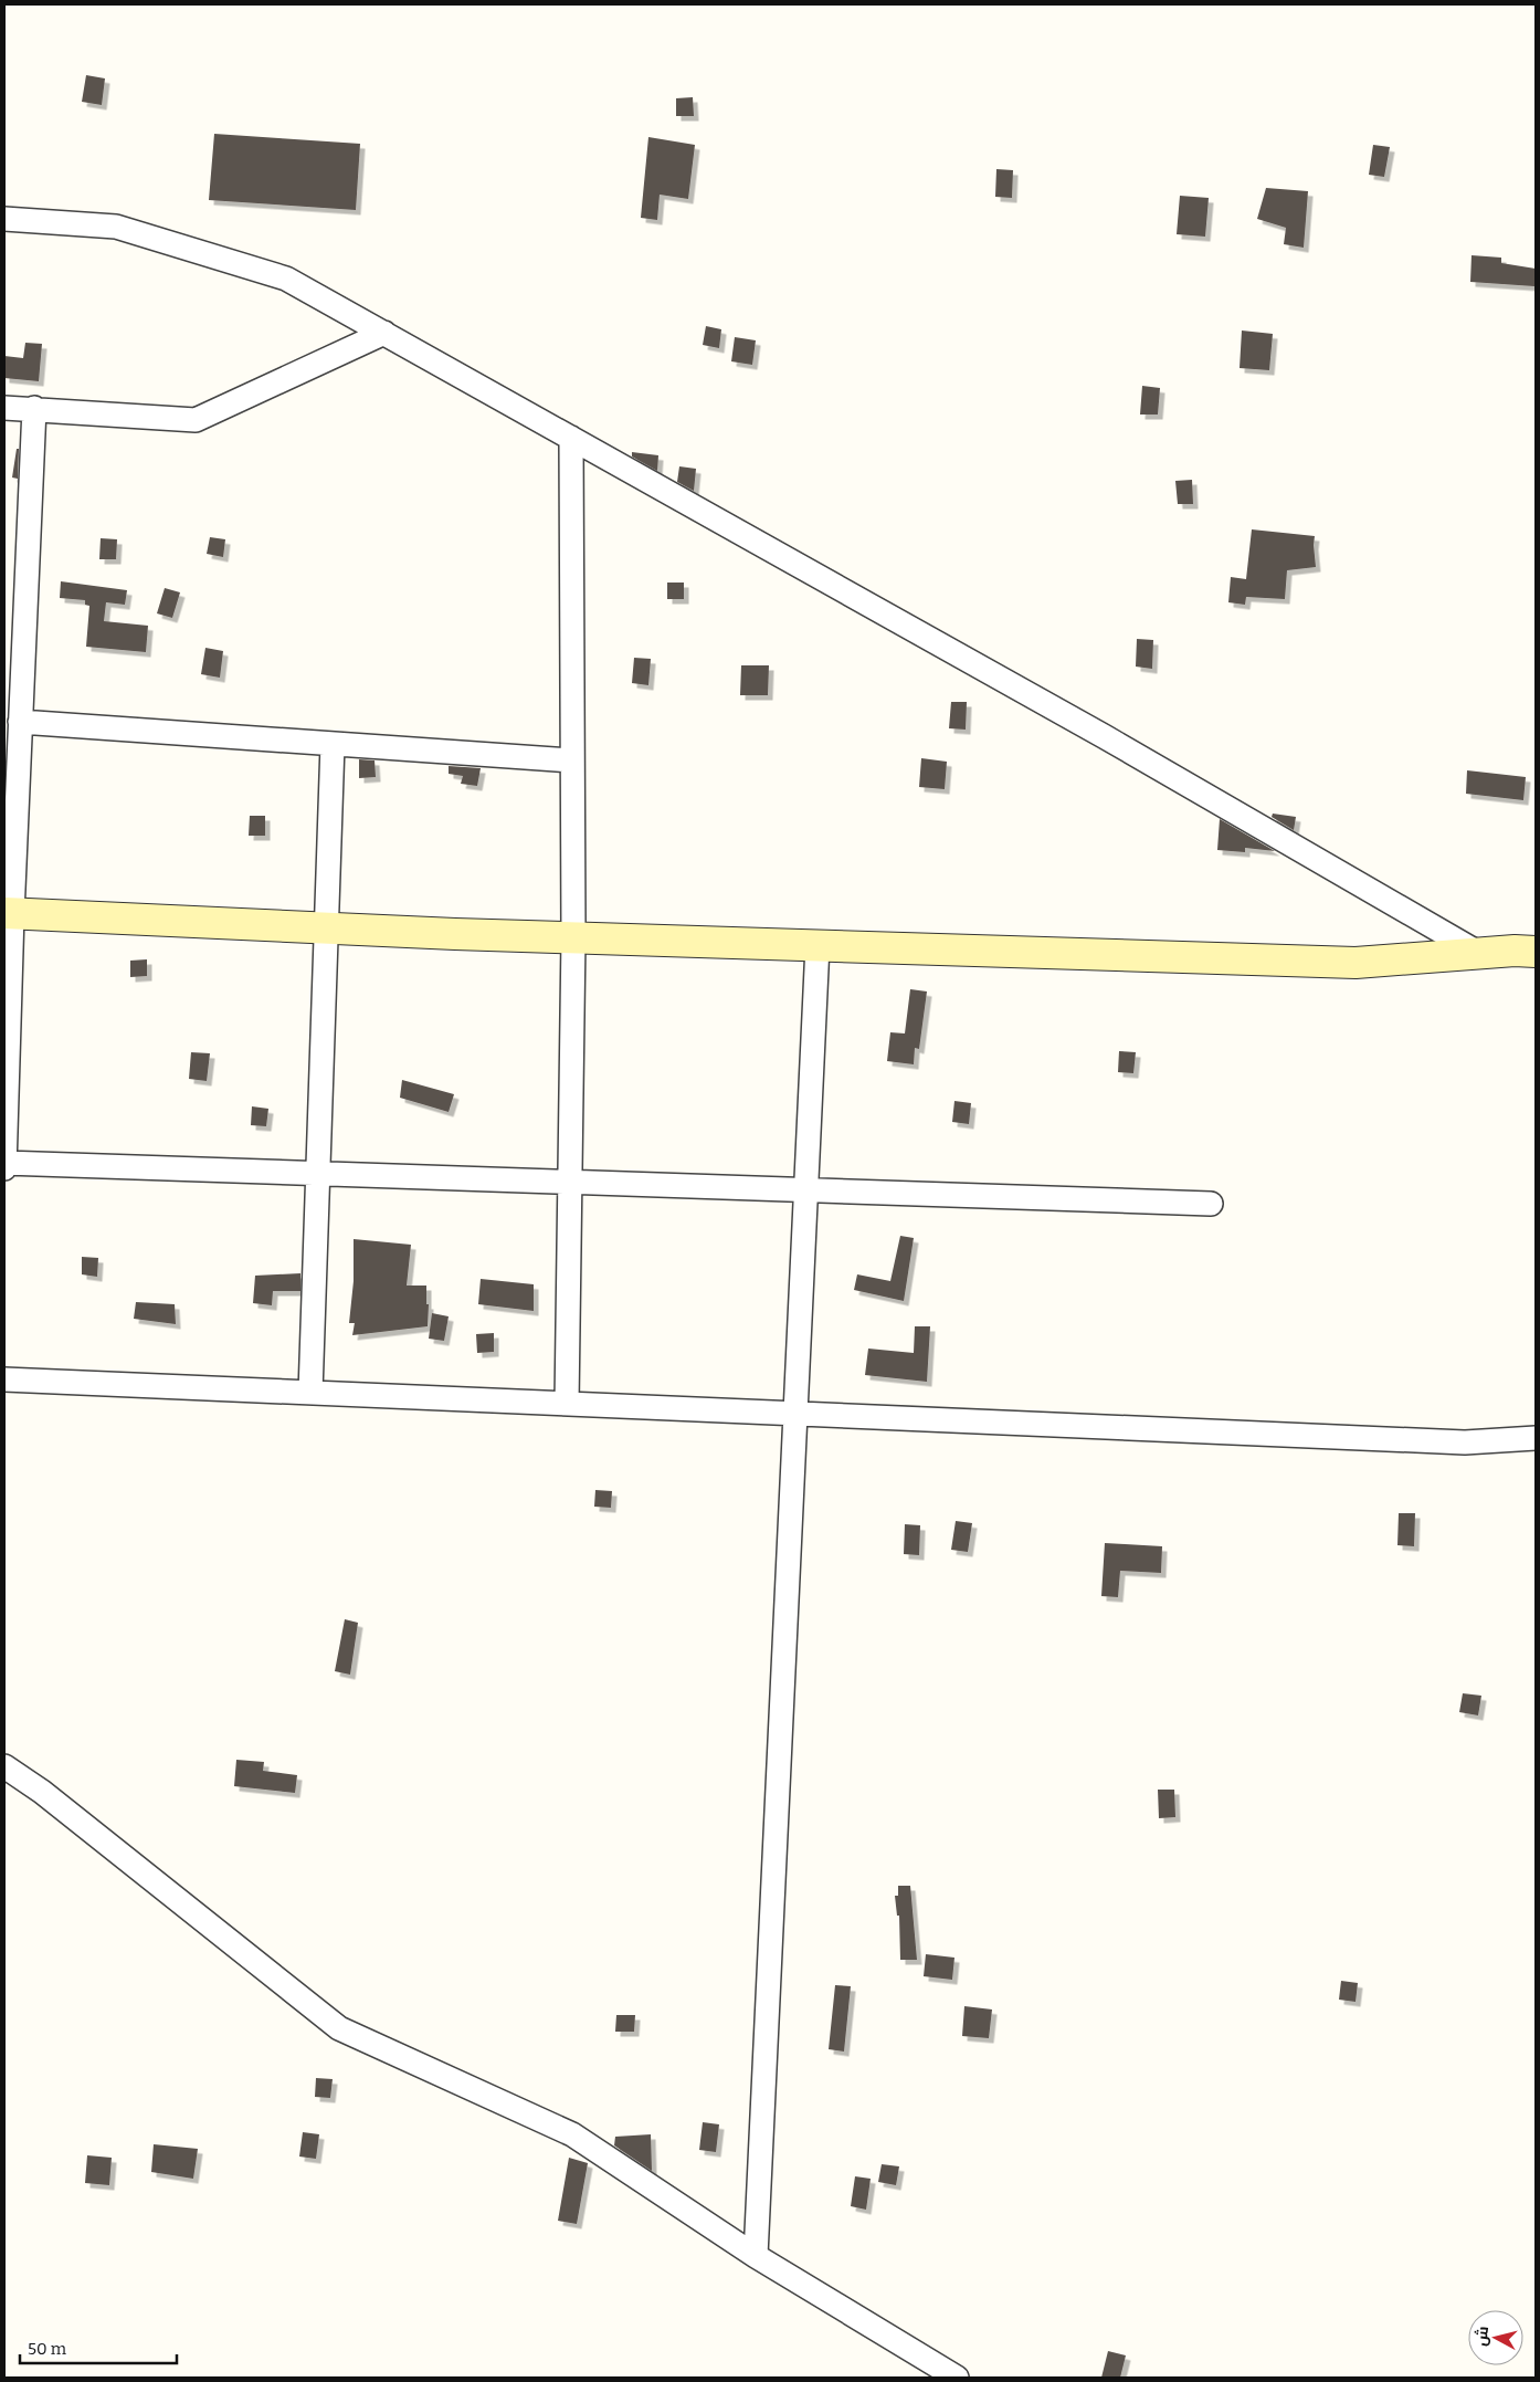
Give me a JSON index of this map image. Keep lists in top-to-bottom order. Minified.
{"scale_bar":"50 m","north":"left"}
